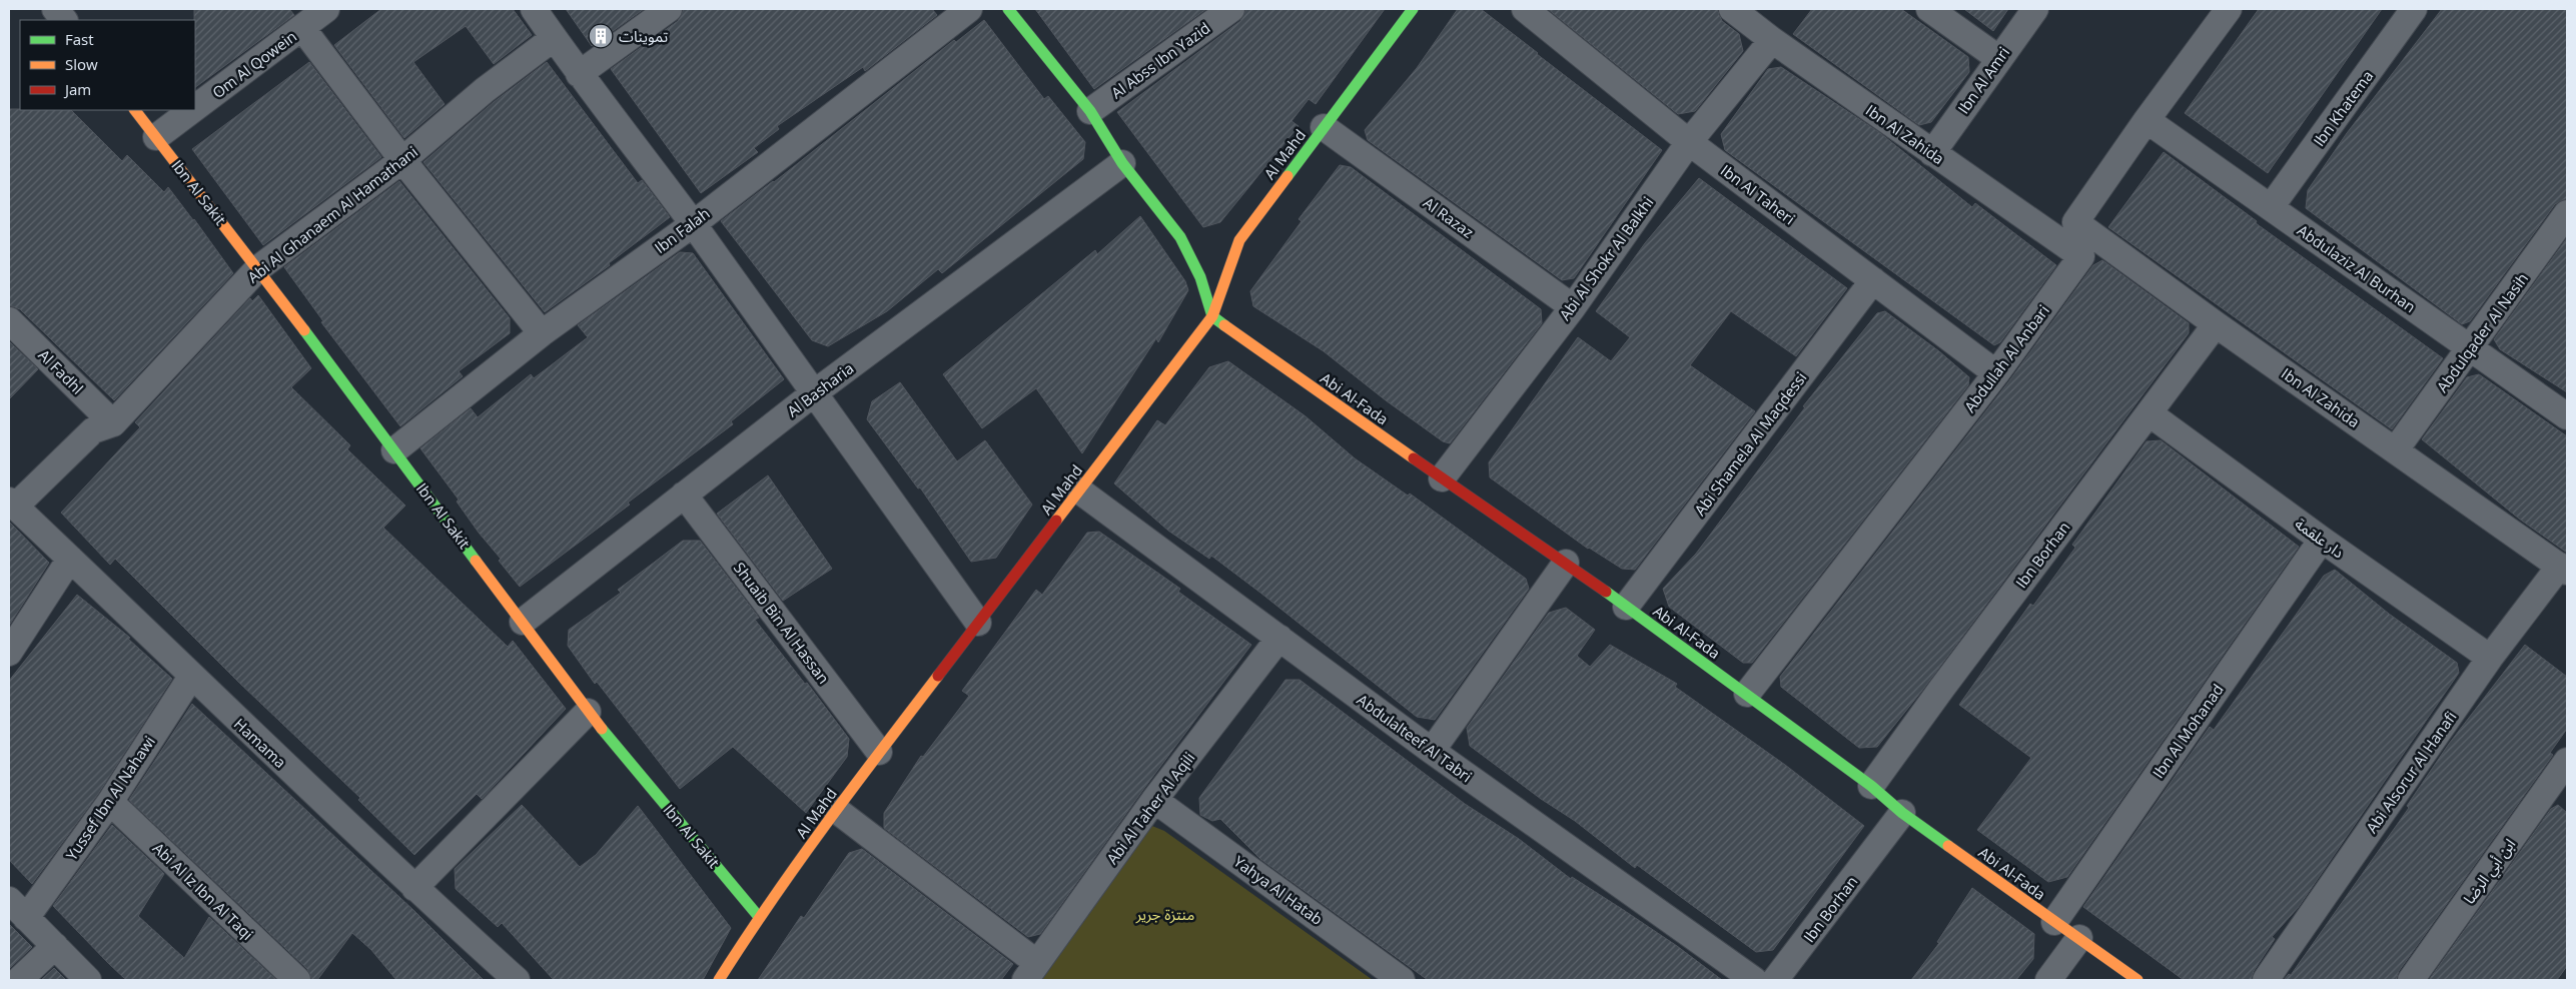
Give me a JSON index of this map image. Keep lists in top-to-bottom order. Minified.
{"streets":{"street":["Al Abss Ibn Yazid","Om Al Qowein","Ibn Al Amri","Ibn Khatema","Ibn Al Zahida","Al Mahd","Ibn Al Sakit","Ibn Al Taheri","Abi Al Ghanaem Al Hamathani","Al Razaz","Ibn Falah","Abi Al Shokr Al Balkhi","Abdulaziz Al Burhan","Abdulqader Al Nasih","Abdullah Al Anbari","Al Fadhl","Al Basharia","Abi Al-Fada","Abi Shamela Al Maqdessi","دار علقمة","Ibn Borhan","Shuaib Bin Al Hassan","Ibn Al Mohanad","Abdulalteef Al Tabri","Hamama","Abi Alsorur Al Hanafi","Yussef Ibn Al Nahawi","Abi Al Taher Al Aqili","ابن أبي الرضا","Yahya Al Hatab","Abi Al Iz Ibn Al Taqi"]},"crossings":[["Om Al Qowein","Ibn Al Sakit"],["Ibn Al Amri","Ibn Al Zahida"],["Ibn Khatema","Abdulaziz Al Burhan"],["Ibn Al Zahida","Abi Al Shokr Al Balkhi"],["Ibn Al Zahida","Abdulqader Al Nasih"],["Ibn Al Zahida","Abdullah Al Anbari"],["Ibn Al Zahida","Ibn Borhan"],["Ibn Al Zahida","Abi Alsorur Al Hanafi"],["Al Mahd","Ibn Al Sakit"],["Al Mahd","Al Razaz"],["Al Mahd","Abi Al-Fada"],["Al Mahd","Shuaib Bin Al Hassan"],["Al Mahd","Abdulalteef Al Tabri"],["Ibn Al Sakit","Abi Al Ghanaem Al Hamathani"],["Ibn Al Sakit","Ibn Falah"],["Ibn Al Sakit","Al Basharia"],["Ibn Al Taheri","Abi Al Shokr Al Balkhi"],["Ibn Al Taheri","Abdullah Al Anbari"],["Ibn Al Taheri","Abi Shamela Al Maqdessi"],["Abi Al Ghanaem Al Hamathani","Al Fadhl"],["Abi Al Ghanaem Al Hamathani","Hamama"],["Al Razaz","Abi Al Shokr Al Balkhi"],["Abi Al Shokr Al Balkhi","Abi Al-Fada"],["Abdulaziz Al Burhan","Abdulqader Al Nasih"],["Abdullah Al Anbari","Abi Al-Fada"],["Al Basharia","Shuaib Bin Al Hassan"],["Abi Al-Fada","Abi Shamela Al Maqdessi"],["Abi Al-Fada","Ibn Borhan"],["Abi Al-Fada","Ibn Al Mohanad"],["دار علقمة","Ibn Borhan"],["دار علقمة","Ibn Al Mohanad"],["دار علقمة","Abi Alsorur Al Hanafi"],["Abdulalteef Al Tabri","Abi Al Taher Al Aqili"],["Hamama","Yussef Ibn Al Nahawi"],["Yussef Ibn Al Nahawi","Abi Al Iz Ibn Al Taqi"],["Abi Al Taher Al Aqili","Yahya Al Hatab"]],"parks":["منتزة جرير"],"places":{"building":["تموينات"]},"legend":["Fast","Slow","Jam"]}
